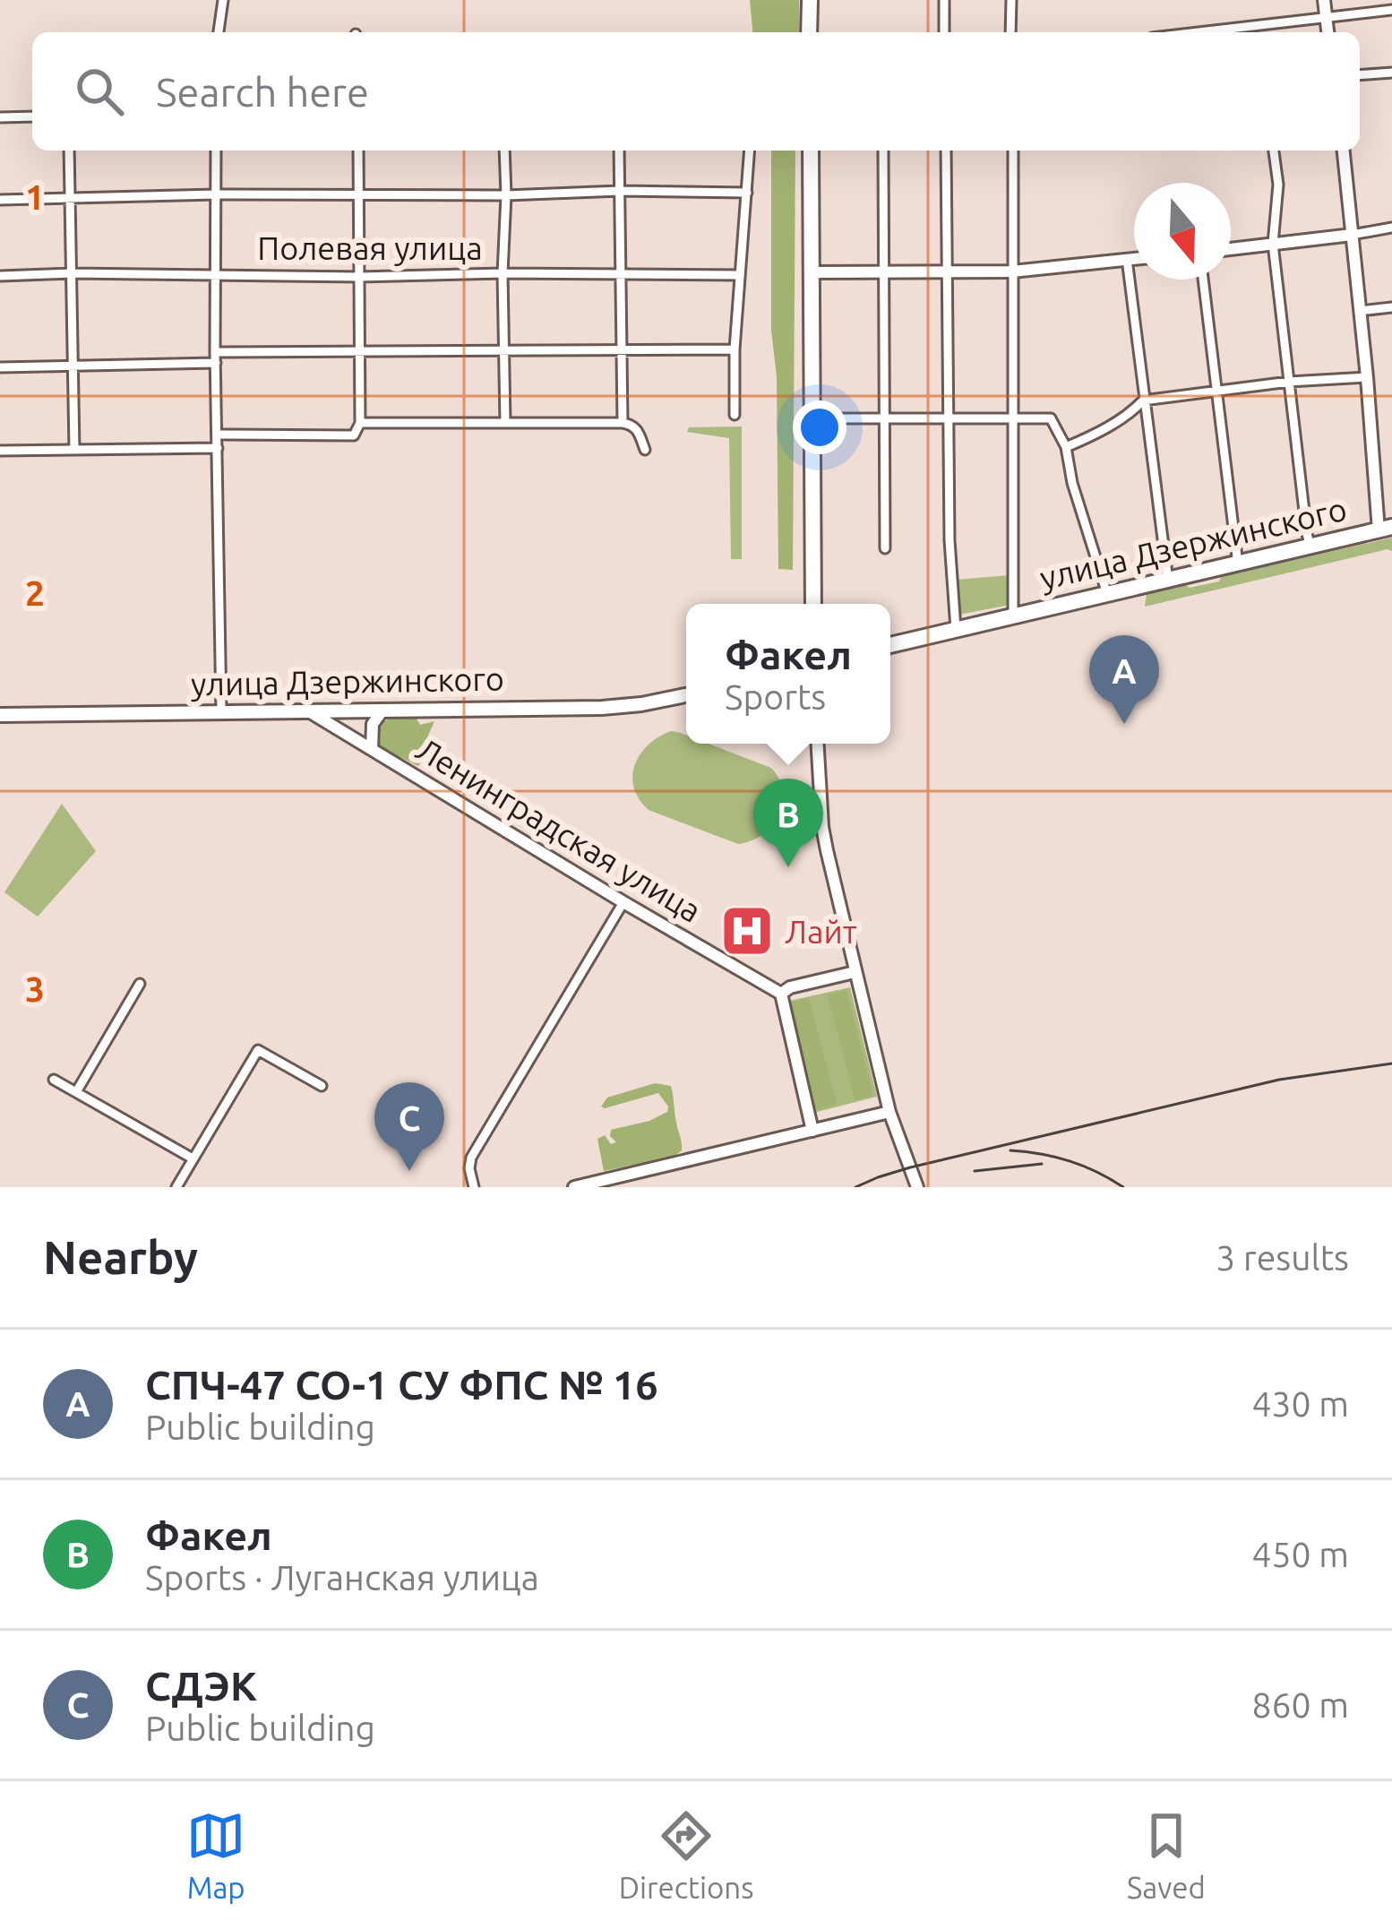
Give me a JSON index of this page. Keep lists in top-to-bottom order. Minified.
{"streets":{"highway":["улица Дзержинского"],"street":["Полевая улица","Ленинградская улица"]},"crossings":[["улица Дзержинского","Ленинградская улица"]],"places":{"hospital":["Лайт"]},"north":"bottom","page":{"search":"Search here","popup":["Факел","Sports"],"pins":["A","B","C"],"heading":["Nearby","3 results"],"list":[{"mark":"A","name":"СПЧ-47 СО-1 СУ ФПС № 16","note":"Public building","value":"430 m"},{"mark":"B","name":"Факел","note":"Sports · Луганская улица","value":"450 m"},{"mark":"C","name":"СДЭК","note":"Public building","value":"860 m"}],"nav":["Map","Directions","Saved"]},"grid":{"rows":["1","2","3"]}}
